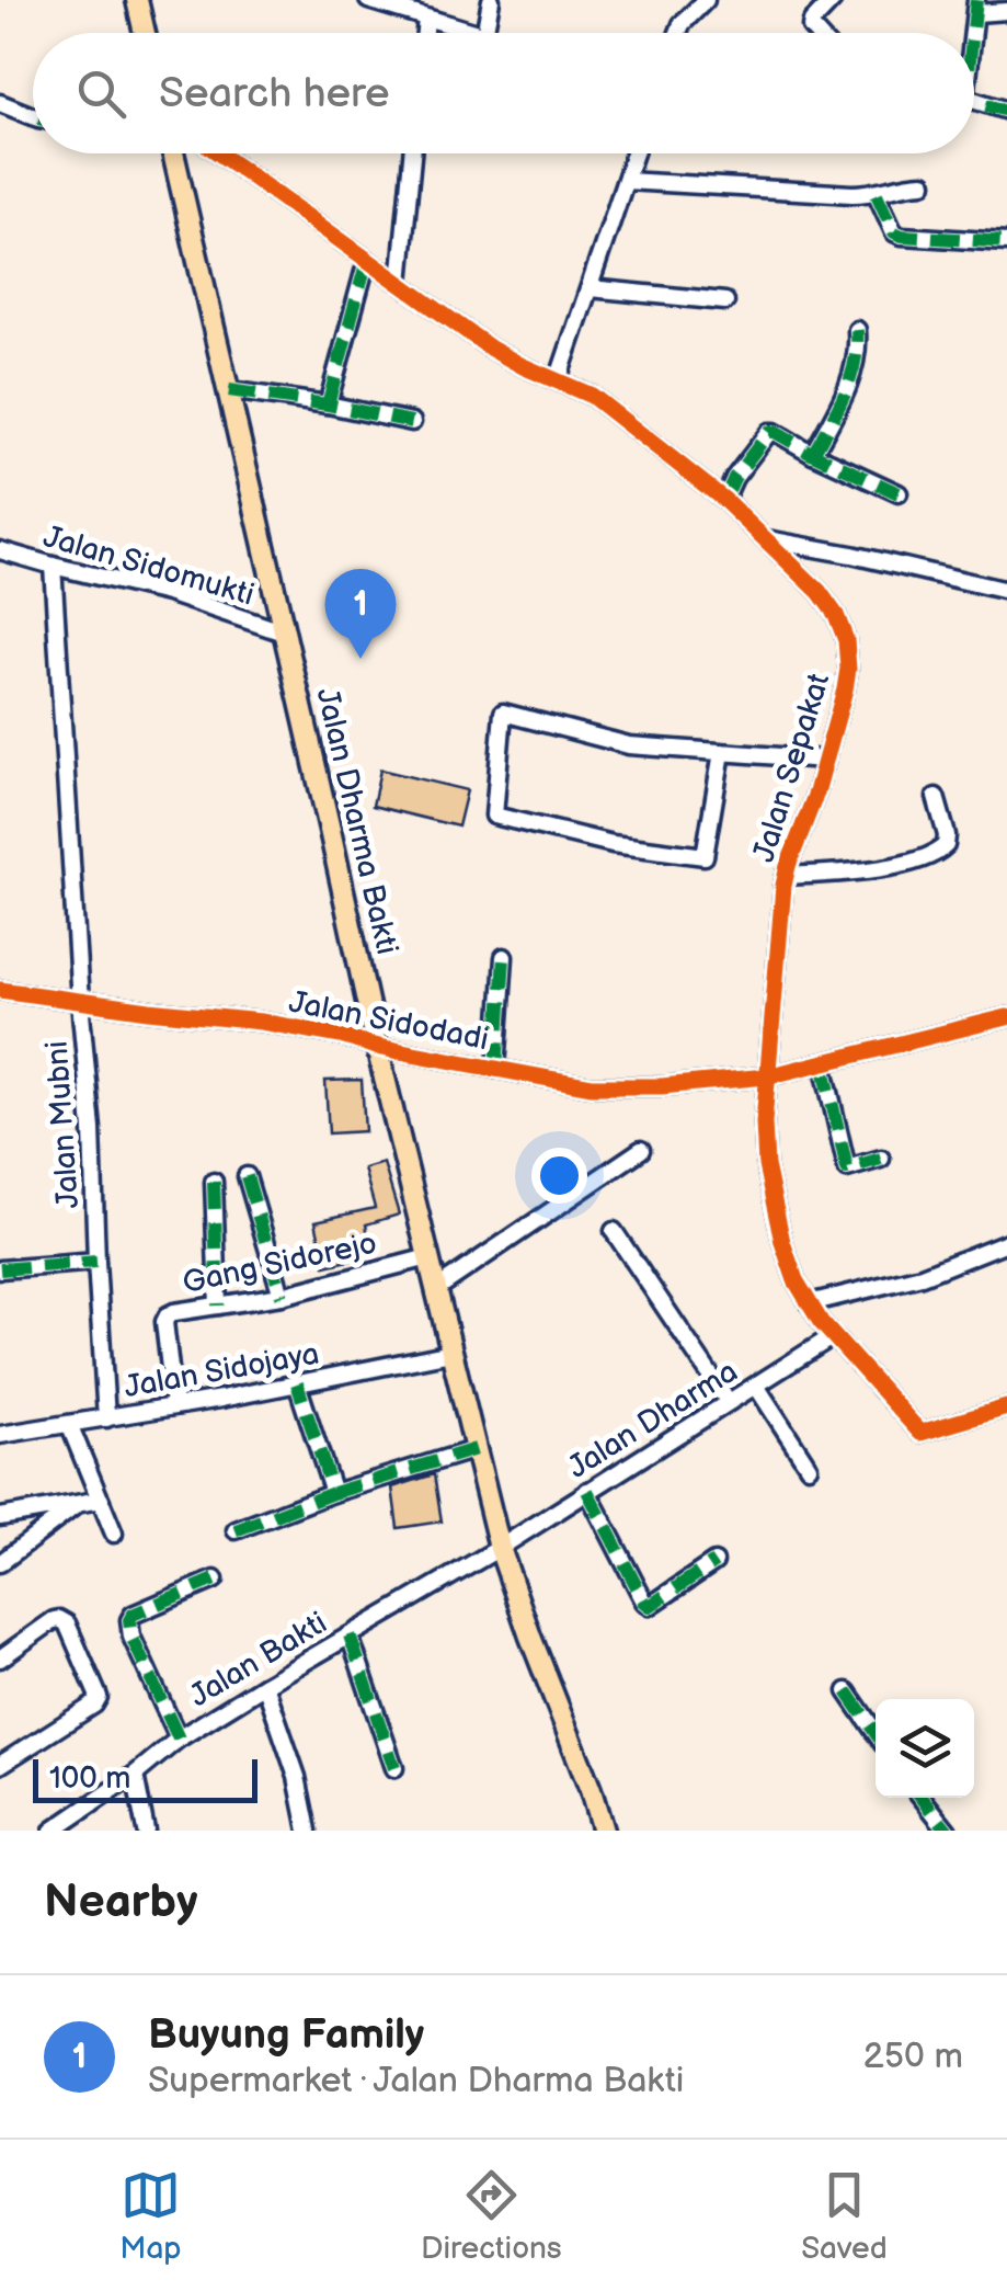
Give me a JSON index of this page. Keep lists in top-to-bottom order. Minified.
{"streets":{"main road":["Jalan Dharma Bakti"],"street":["Jalan Sidomukti","Jalan Sepakat","Jalan Sidodadi","Jalan Mubni","Gang Sidorejo","Jalan Sidojaya","Jalan Dharma","Jalan Bakti"]},"crossings":[["Jalan Sidomukti","Jalan Dharma Bakti"],["Jalan Sidomukti","Jalan Mubni"],["Jalan Sepakat","Jalan Sidodadi"],["Jalan Sepakat","Jalan Dharma"],["Jalan Dharma Bakti","Jalan Sidodadi"],["Jalan Dharma Bakti","Gang Sidorejo"],["Jalan Dharma Bakti","Jalan Sidojaya"],["Jalan Dharma Bakti","Jalan Dharma"],["Jalan Dharma Bakti","Jalan Bakti"],["Jalan Sidodadi","Jalan Mubni"],["Jalan Mubni","Jalan Sidojaya"],["Gang Sidorejo","Jalan Sidojaya"],["Jalan Dharma","Jalan Bakti"]],"scale_bar":"100 m","page":{"search":"Search here","pins":"1","scale":"100 m","heading":"Nearby","list":[{"mark":"1","name":"Buyung Family","note":"Supermarket · Jalan Dharma Bakti","value":"250 m"}],"nav":["Map","Directions","Saved"]}}
